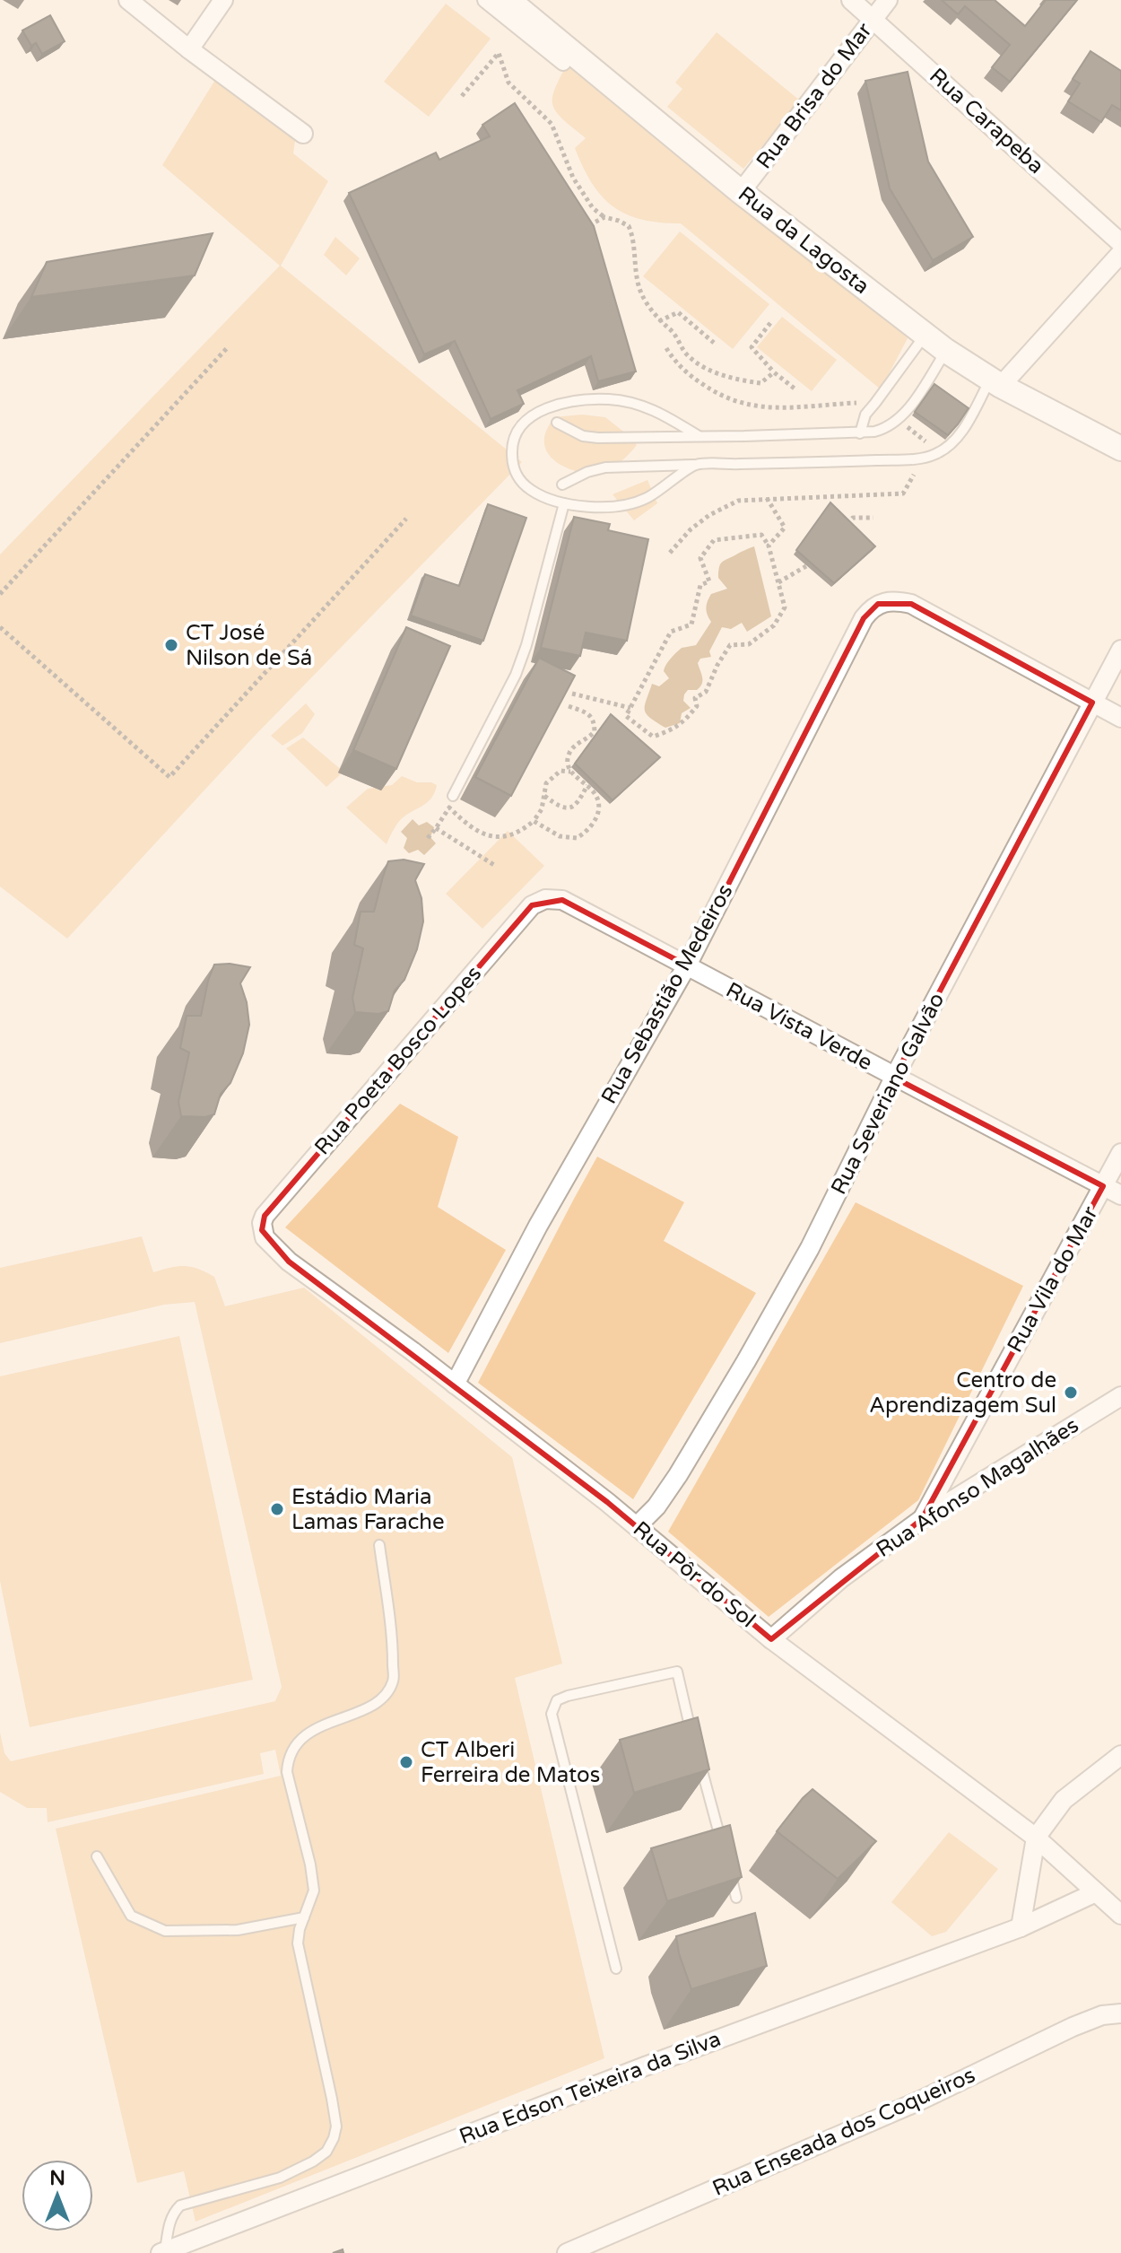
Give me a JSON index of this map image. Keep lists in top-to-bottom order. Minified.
{"streets":{"street":["Rua Brisa do Mar","Rua Carapeba","Rua da Lagosta","Rua Sebastião Medeiros","Rua Vista Verde","Rua Poeta Bosco Lopes","Rua Severiano Galvão","Rua Vila do Mar","Rua Afonso Magalhães","Rua Pôr do Sol","Rua Edson Teixeira da Silva","Rua Enseada dos Coqueiros"]},"crossings":[["Rua Brisa do Mar","Rua Carapeba"],["Rua Brisa do Mar","Rua da Lagosta"],["Rua Sebastião Medeiros","Rua Vista Verde"],["Rua Sebastião Medeiros","Rua Severiano Galvão"],["Rua Sebastião Medeiros","Rua Pôr do Sol"],["Rua Vista Verde","Rua Poeta Bosco Lopes"],["Rua Vista Verde","Rua Severiano Galvão"],["Rua Vista Verde","Rua Vila do Mar"],["Rua Poeta Bosco Lopes","Rua Pôr do Sol"],["Rua Severiano Galvão","Rua Pôr do Sol"],["Rua Vila do Mar","Rua Afonso Magalhães"],["Rua Afonso Magalhães","Rua Pôr do Sol"],["Rua Pôr do Sol","Rua Edson Teixeira da Silva"]],"places":["CT José Nilson de Sá","Centro de Aprendizagem Sul","Estádio Maria Lamas Farache","CT Alberi Ferreira de Matos"],"north":"top"}
